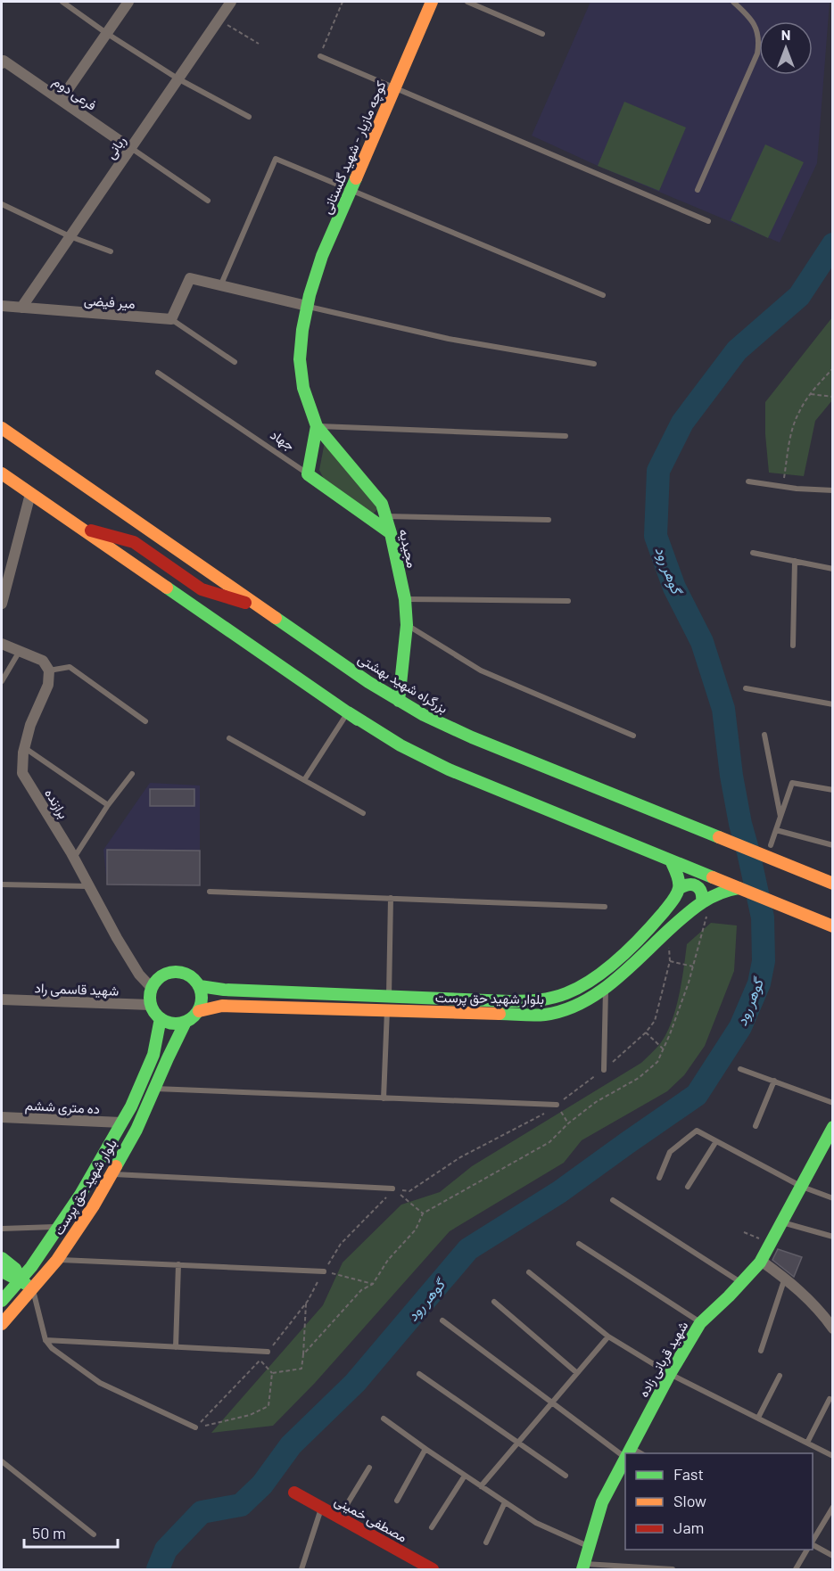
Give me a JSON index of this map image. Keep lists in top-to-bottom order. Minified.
{"streets":{"main road":["کوچه مازیار - شهید گلستانی","جهاد","مجیدیه","بزرگراه شهید بهشتی","بلوار شهید حق پرست","شهید قربانی زاده","مصطفی خمینی"],"street":["فرعی دوم","ربانی","میر فیضی","برازنده","شهید قاسمی راد","ده متری ششم"]},"crossings":[["فرعی دوم","ربانی"],["ربانی","میر فیضی"],["کوچه مازیار - شهید گلستانی","مجیدیه"],["جهاد","مجیدیه"],["مجیدیه","بزرگراه شهید بهشتی"],["برازنده","شهید قاسمی راد"],["برازنده","بلوار شهید حق پرست"],["شهید قاسمی راد","بلوار شهید حق پرست"],["بلوار شهید حق پرست","ده متری ششم"]],"water":["گوهر رود"],"legend":["Fast","Slow","Jam"],"scale_bar":"50 m","north":"top"}
